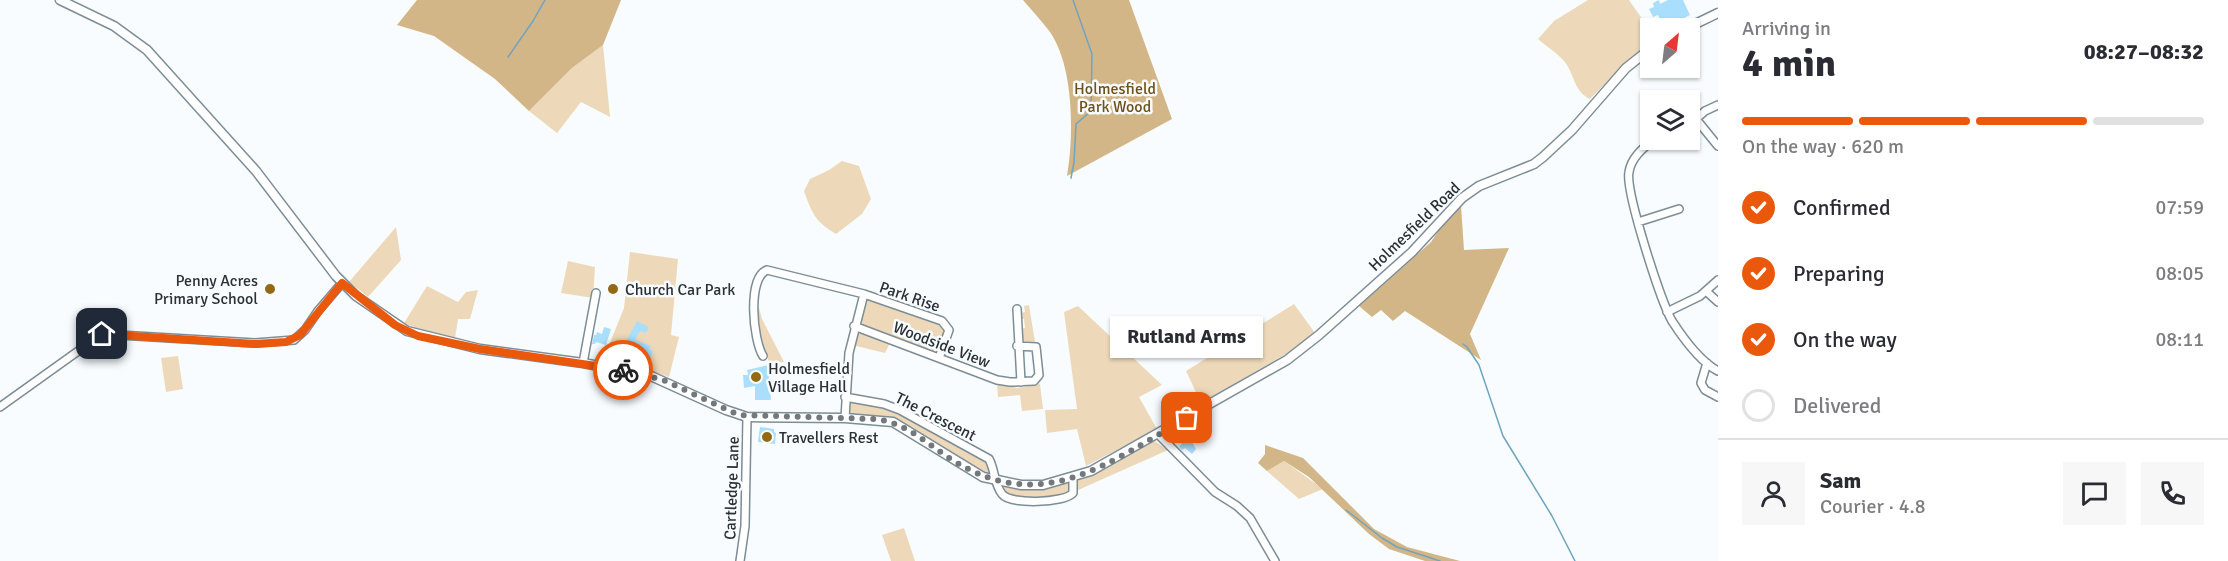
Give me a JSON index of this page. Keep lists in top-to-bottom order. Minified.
{"streets":{"main road":["Holmesfield Road"],"street":["Park Rise","Woodside View","The Crescent","Cartledge Lane"]},"crossings":[["Holmesfield Road","The Crescent"],["Holmesfield Road","Cartledge Lane"],["Park Rise","Woodside View"]],"parks":["Holmesfield Park Wood"],"places":["Penny Acres Primary School","Church Car Park","Holmesfield Village Hall","Rutland Arms","Travellers Rest"],"north":"top right","page":{"heading":["4 min","Arriving in","08:27–08:32"],"panel":["Sam","Courier · 4.8"],"bar":"On the way · 620 m","list":[["Confirmed","07:59"],["Preparing","08:05"],["On the way","08:11"],"Delivered"],"bubble":"Rutland Arms"}}
